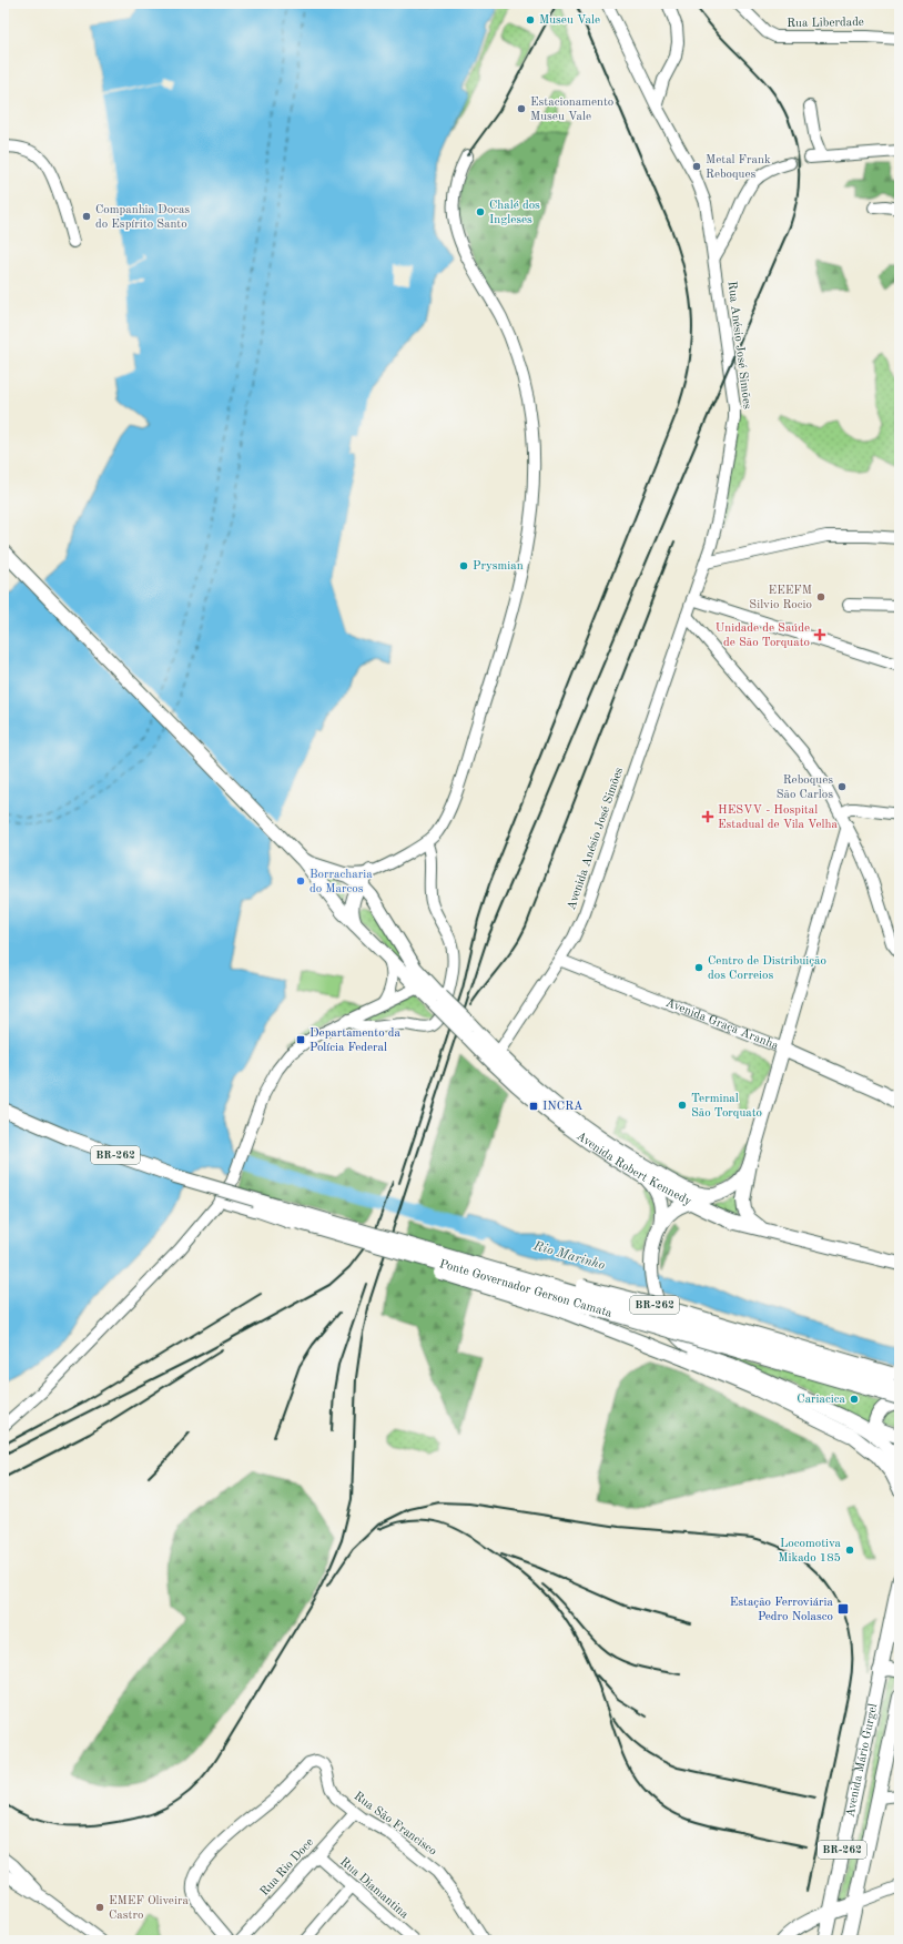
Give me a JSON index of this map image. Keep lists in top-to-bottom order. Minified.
{"streets":{"main road":["Avenida Graça Aranha","BR-262","Avenida Robert Kennedy","Ponte Governador Gerson Camata","Avenida Mário Gurgel"],"street":["Rua Liberdade","Rua Anésio José Simões","Avenida Anésio José Simões","Rua São Francisco","Rua Rio Doce","Rua Diamantina"]},"crossings":[["Rua Anésio José Simões","Avenida Anésio José Simões"],["Avenida Anésio José Simões","Avenida Graça Aranha"],["Avenida Anésio José Simões","Avenida Robert Kennedy"],["BR-262","Ponte Governador Gerson Camata"],["Rua São Francisco","Rua Rio Doce"],["Rua Rio Doce","Rua Diamantina"]],"water":["Rio Marinho"],"places":{"other":["Museu Vale","Estacionamento Museu Vale","Metal Frank Reboques","Chalé dos Ingleses","Companhia Docas do Espírito Santo","Prysmian","EEEFM Silvio Rocio","Reboques São Carlos","Borracharia do Marcos","Centro de Distribuição dos Correios","Terminal São Torquato","Cariacica","Locomotiva Mikado 185","EMEF Oliveira Castro"],"health":["Unidade de Saúde de São Torquato","HESVV - Hospital Estadual de Vila Velha"],"transit":["Departamento da Polícia Federal","INCRA","Estação Ferroviária Pedro Nolasco"]}}
